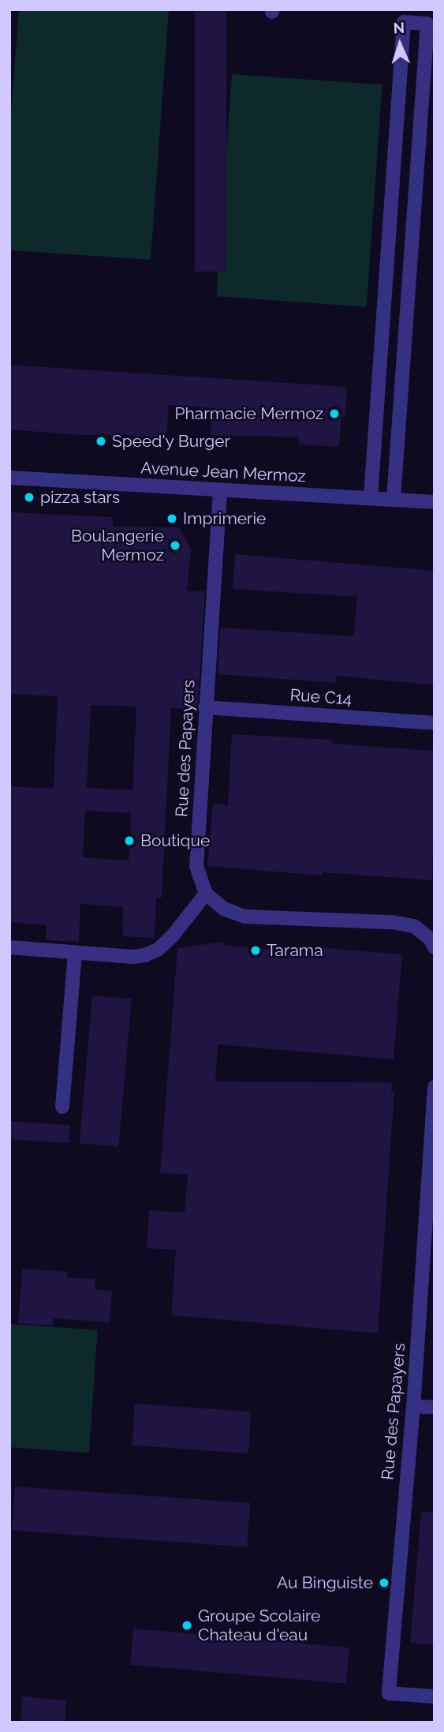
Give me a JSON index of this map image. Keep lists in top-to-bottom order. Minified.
{"streets":{"street":["Avenue Jean Mermoz","Rue C14","Rue des Papayers"]},"crossings":[["Avenue Jean Mermoz","Rue des Papayers"],["Rue C14","Rue des Papayers"]],"places":["Pharmacie Mermoz","Speed'y Burger","pizza stars","Imprimerie","Boulangerie Mermoz","Boutique","Tarama","Au Binguiste","Groupe Scolaire Chateau d'eau"],"north":"top"}
